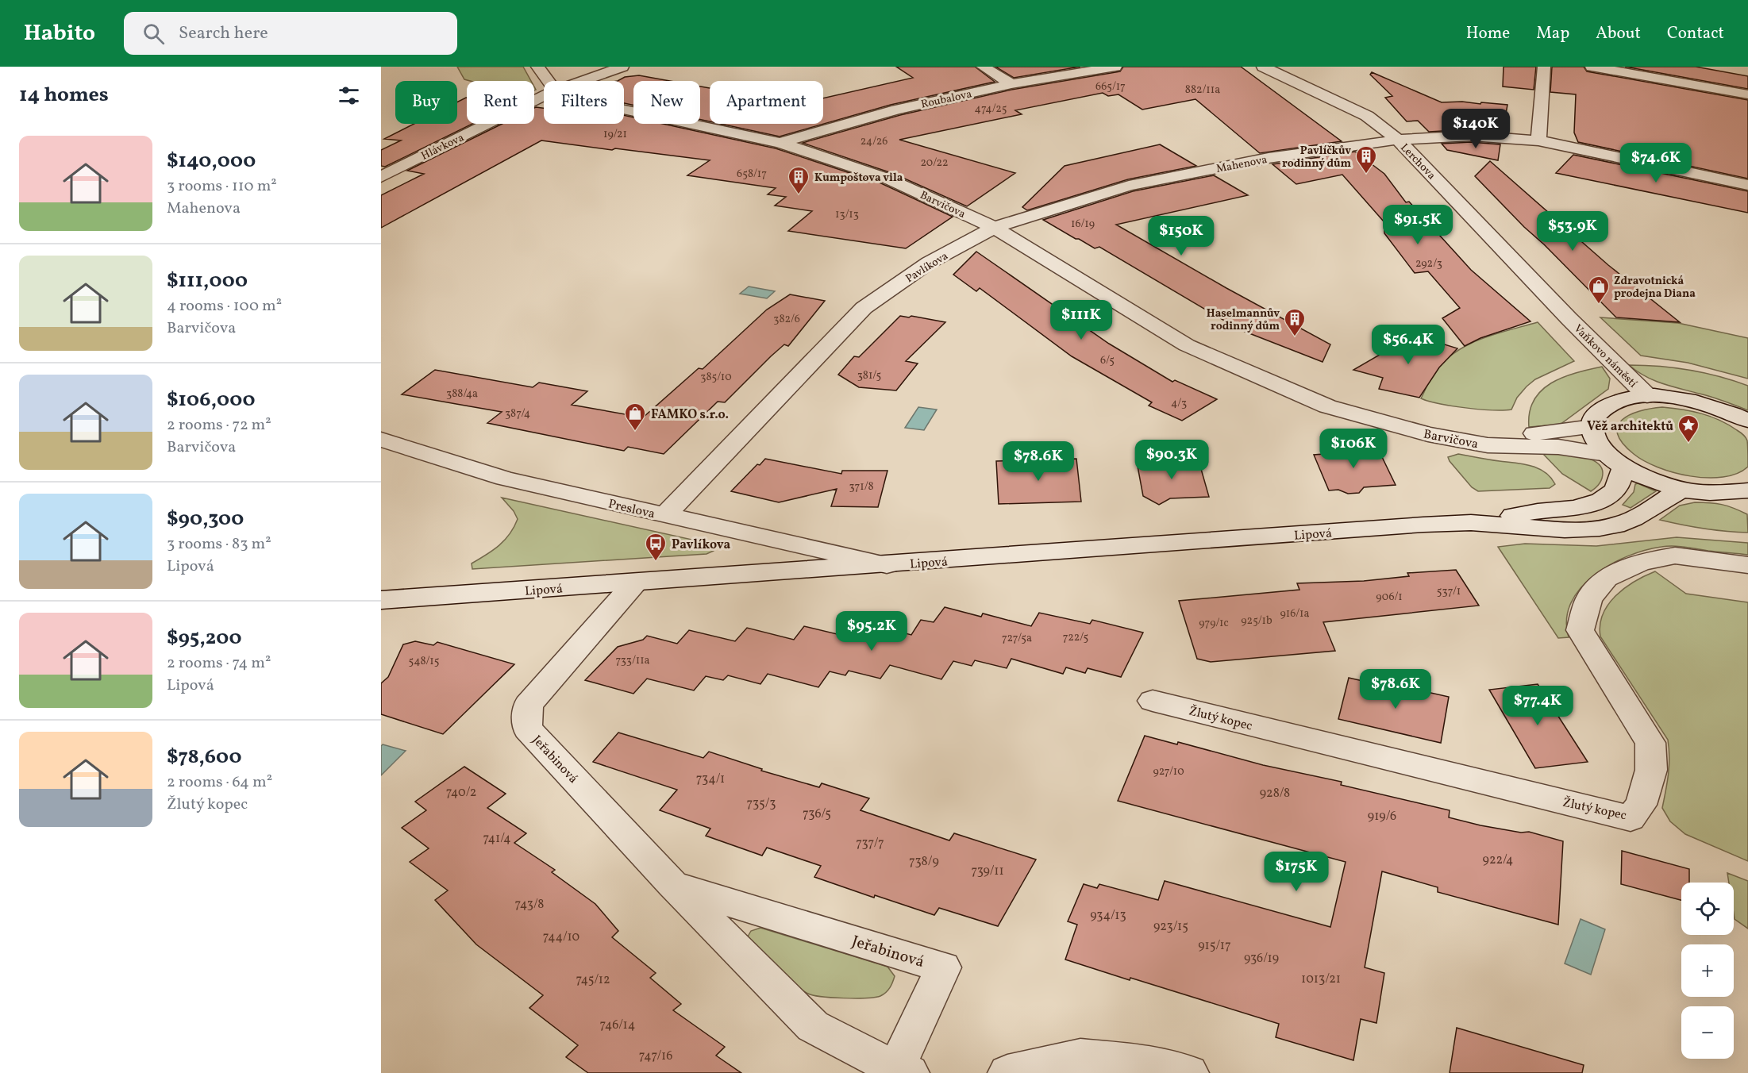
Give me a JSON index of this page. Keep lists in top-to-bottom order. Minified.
{"streets":{"street":["Roubalova","Hlávkova","Lerchova","Mahenova","Barvičova","Pavlíkova","Vaňkovo náměstí","Preslova","Lipová","Žlutý kopec","Jeřabinová"]},"crossings":[["Roubalova","Barvičova"],["Lerchova","Mahenova"],["Lerchova","Vaňkovo náměstí"],["Mahenova","Barvičova"],["Mahenova","Pavlíkova"],["Barvičova","Pavlíkova"],["Barvičova","Vaňkovo náměstí"],["Barvičova","Lipová"],["Pavlíkova","Preslova"],["Preslova","Lipová"],["Lipová","Jeřabinová"]],"places":{"building":["Pavlíčkův rodinný dům","Kumpoštova vila","Haselmannův rodinný dům"],"shop":["Zdravotnická prodejna Diana","FAMKO s.r.o."],"place":["Věž architektů"],"bus stop":["Pavlíkova"]},"house_numbers":["665/17","882/11a","474/25","19/21","24/26","20/22","658/17","13/13","16/19","292/3","382/6","6/5","381/5","385/10","388/4a","4/3","387/4","371/8","537/1","906/1","916/1a","925/1b","979/1c","722/5","727/5a","733/11a","548/15","927/10","734/1","740/2","928/8","735/3","736/5","919/6","741/4","737/7","922/4","738/9","739/11","743/8","934/13","923/15","744/10","915/17","936/19","1013/21","745/12","746/14","747/16"],"page":{"header":"Habito","search":"Search here","nav":["Home","Map","About","Contact"],"heading":"14 homes","chip":["Buy","Rent","Filters","New","Apartment"],"price":["$140K","$74.6K","$91.5K","$53.9K","$150K","$111K","$56.4K","$106K","$90.3K","$78.6K","$95.2K","$78.6K","$77.4K","$175K"],"list":[{"name":"$140,000","note":"3 rooms · 110 m² · Mahenova"},{"name":"$111,000","note":"4 rooms · 100 m² · Barvičova"},{"name":"$106,000","note":"2 rooms · 72 m² · Barvičova"},{"name":"$90,300","note":"3 rooms · 83 m² · Lipová"},{"name":"$95,200","note":"2 rooms · 74 m² · Lipová"},{"name":"$78,600","note":"2 rooms · 64 m² · Žlutý kopec"}],"map_buttons":["+","−"]}}
